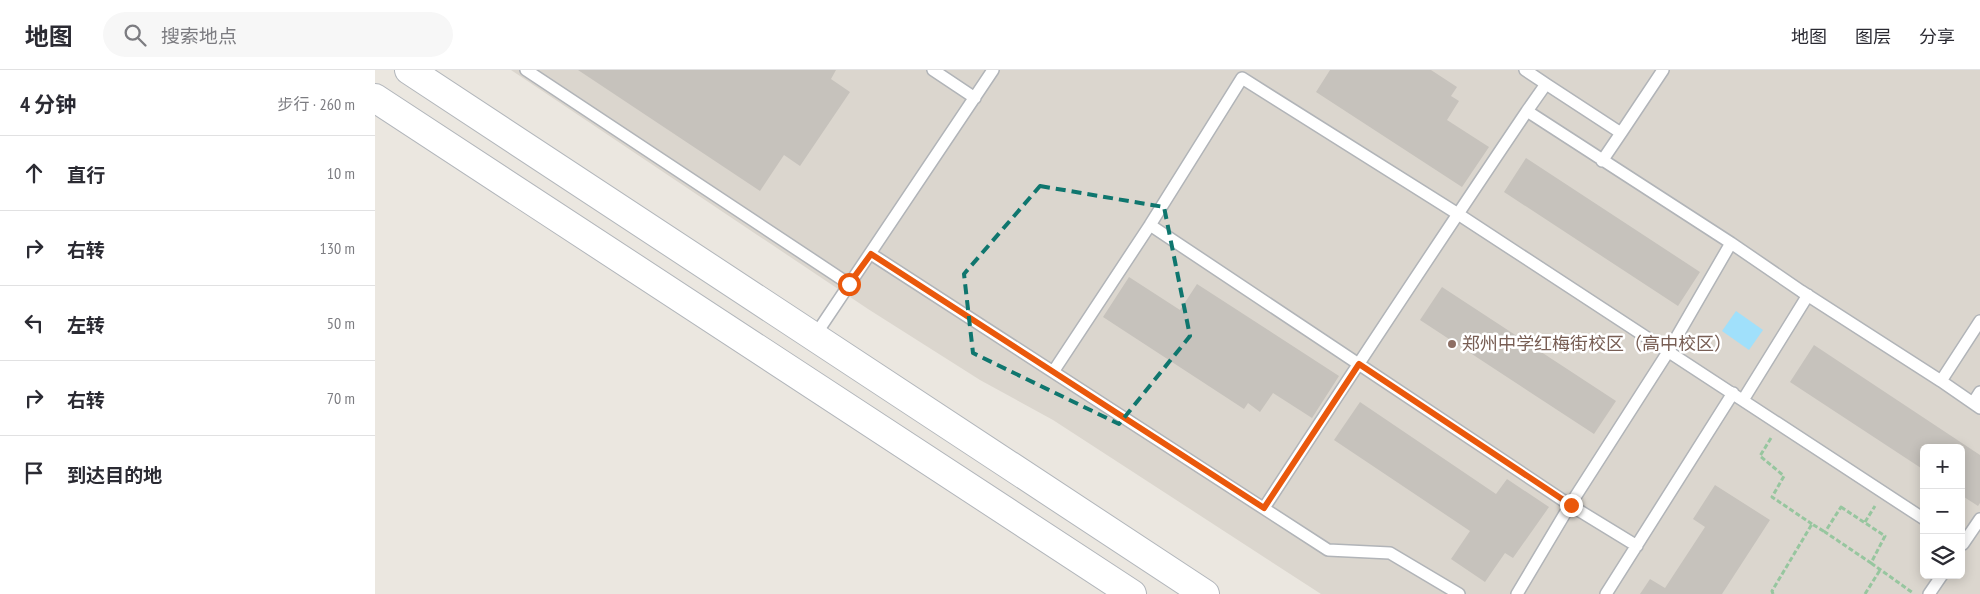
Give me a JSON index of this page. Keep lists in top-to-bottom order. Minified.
{"places":["郑州中学红梅街校区（高中校区）"],"page":{"header":"地图","search":"搜索地点","nav":["地图","图层","分享"],"heading":["4 分钟","步行 · 260 m"],"list":[["直行","10 m"],["右转","130 m"],["左转","50 m"],["右转","70 m"],"到达目的地"],"map_buttons":["+","−"]}}
